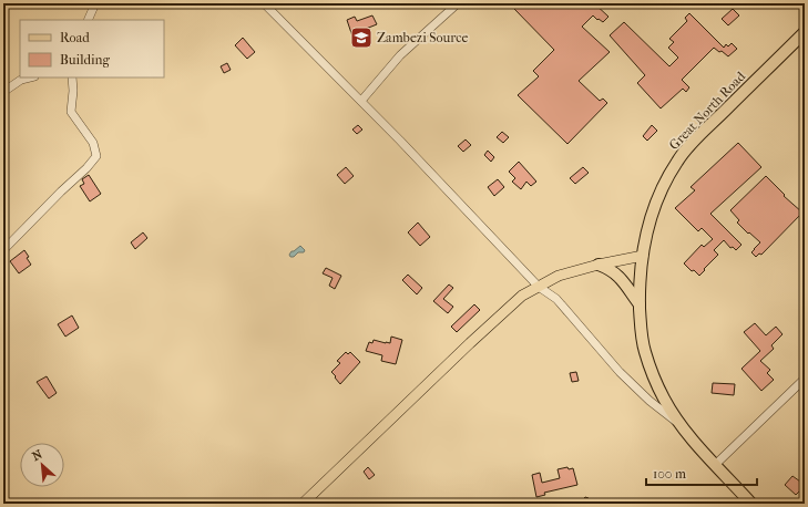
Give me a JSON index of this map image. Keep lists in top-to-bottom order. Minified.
{"streets":{"highway":["Great North Road"]},"places":{"school or university":["Zambezi Source"]},"legend":["Road","Building"],"scale_bar":"100 m","north":"top left"}
